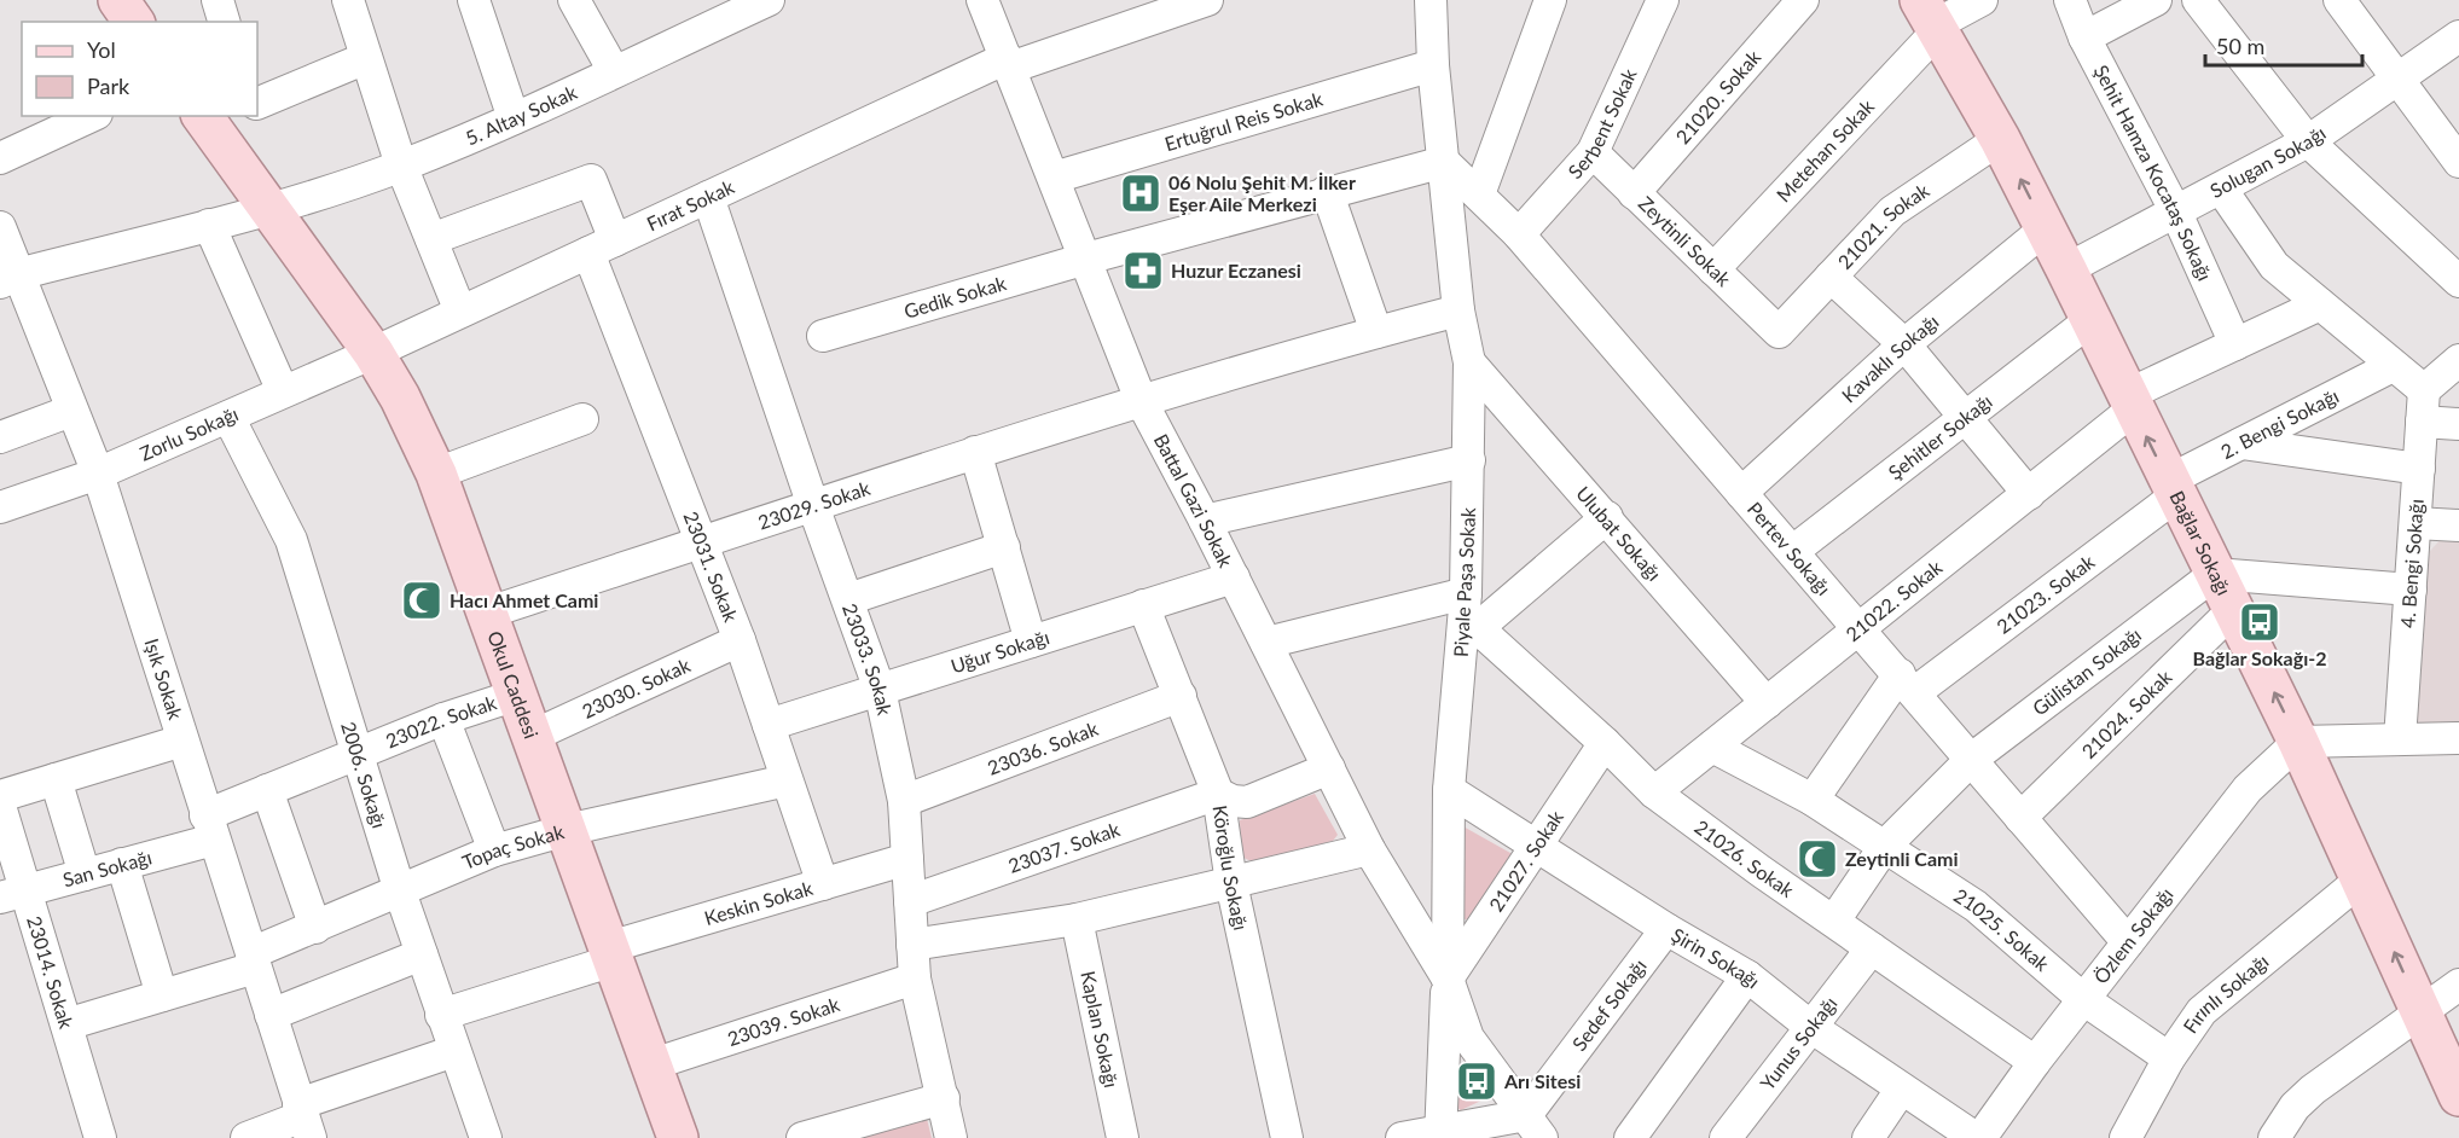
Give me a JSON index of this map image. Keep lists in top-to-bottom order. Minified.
{"streets":{"main road":["Bağlar Sokağı","Okul Caddesi"],"street":["21020. Sokak","5. Altay Sokak","Ertuğrul Reis Sokak","Serbent Sokak","Metehan Sokak","Solugan Sokağı","Şehit Hamza Kocataş Sokağı","Fırat Sokak","21021. Sokak","Zeytinli Sokak","Gedik Sokak","Kavaklı Sokağı","2. Bengi Sokağı","Zorlu Sokağı","Şehitler Sokağı","Battal Gazi Sokak","23029. Sokak","Ulubat Sokağı","Pertev Sokağı","4. Bengi Sokağı","23031. Sokak","Piyale Paşa Sokak","21023. Sokak","21022. Sokak","Uğur Sokağı","23033. Sokak","Gülistan Sokağı","Işık Sokak","23030. Sokak","21024. Sokak","23022. Sokak","23036. Sokak","2006. Sokağı","Topaç Sokak","23037. Sokak","21026. Sokak","21027. Sokak","Köroğlu Sokağı","San Sokağı","Keskin Sokak","21025. Sokak","Özlem Sokağı","Şirin Sokağı","23014. Sokak","Fırınlı Sokağı","Sedef Sokağı","23039. Sokak","Kaplan Sokağı","Yunus Sokağı"]},"crossings":[["21020. Sokak","Zeytinli Sokak"],["5. Altay Sokak","Işık Sokak"],["5. Altay Sokak","Okul Caddesi"],["Ertuğrul Reis Sokak","Battal Gazi Sokak"],["Ertuğrul Reis Sokak","Piyale Paşa Sokak"],["Serbent Sokak","Zeytinli Sokak"],["Serbent Sokak","Pertev Sokağı"],["Metehan Sokak","Zeytinli Sokak"],["Metehan Sokak","Bağlar Sokağı"],["Solugan Sokağı","Şehit Hamza Kocataş Sokağı"],["Solugan Sokağı","Bağlar Sokağı"],["Şehit Hamza Kocataş Sokağı","21022. Sokak"],["Fırat Sokak","Zorlu Sokağı"],["Fırat Sokak","Battal Gazi Sokak"],["Fırat Sokak","23031. Sokak"],["Fırat Sokak","23033. Sokak"],["Fırat Sokak","Okul Caddesi"],["21021. Sokak","Zeytinli Sokak"],["21021. Sokak","Bağlar Sokağı"],["Gedik Sokak","Battal Gazi Sokak"],["Gedik Sokak","Pertev Sokağı"],["Gedik Sokak","Piyale Paşa Sokak"],["Kavaklı Sokağı","Bağlar Sokağı"],["Kavaklı Sokağı","Pertev Sokağı"],["2. Bengi Sokağı","Bağlar Sokağı"],["2. Bengi Sokağı","21023. Sokak"],["Zorlu Sokağı","Işık Sokak"],["Zorlu Sokağı","Okul Caddesi"],["Zorlu Sokağı","2006. Sokağı"],["Şehitler Sokağı","Bağlar Sokağı"],["Şehitler Sokağı","Pertev Sokağı"],["Battal Gazi Sokak","23029. Sokak"],["Battal Gazi Sokak","Piyale Paşa Sokak"],["Battal Gazi Sokak","Uğur Sokağı"],["Battal Gazi Sokak","21027. Sokak"],["23029. Sokak","23031. Sokak"],["23029. Sokak","Piyale Paşa Sokak"],["23029. Sokak","23033. Sokak"],["23029. Sokak","Okul Caddesi"],["Ulubat Sokağı","Piyale Paşa Sokak"],["Ulubat Sokağı","21022. Sokak"],["Bağlar Sokağı","21023. Sokak"],["Bağlar Sokağı","21022. Sokak"],["Bağlar Sokağı","Gülistan Sokağı"],["Bağlar Sokağı","21024. Sokak"],["Bağlar Sokağı","Özlem Sokağı"],["Bağlar Sokağı","Fırınlı Sokağı"],["Pertev Sokağı","Piyale Paşa Sokak"],["Pertev Sokağı","21023. Sokak"],["Pertev Sokağı","21022. Sokak"],["Pertev Sokağı","Gülistan Sokağı"],["Pertev Sokağı","21024. Sokak"],["Pertev Sokağı","Özlem Sokağı"],["23031. Sokak","Uğur Sokağı"],["23031. Sokak","23030. Sokak"],["23031. Sokak","Topaç Sokak"],["23031. Sokak","Keskin Sokak"],["Piyale Paşa Sokak","21026. Sokak"],["Piyale Paşa Sokak","21027. Sokak"],["Piyale Paşa Sokak","Şirin Sokağı"],["Piyale Paşa Sokak","Sedef Sokağı"],["21023. Sokak","21025. Sokak"],["21022. Sokak","21026. Sokak"],["21022. Sokak","21025. Sokak"],["Uğur Sokağı","23033. Sokak"],["Uğur Sokağı","Köroğlu Sokağı"],["23033. Sokak","23036. Sokak"],["23033. Sokak","23037. Sokak"],["23033. Sokak","Keskin Sokak"],["23033. Sokak","23039. Sokak"],["Gülistan Sokağı","21026. Sokak"],["Gülistan Sokağı","21025. Sokak"],["Işık Sokak","23022. Sokak"],["Işık Sokak","Topaç Sokak"],["Işık Sokak","San Sokağı"],["Okul Caddesi","23030. Sokak"],["Okul Caddesi","23022. Sokak"],["Okul Caddesi","Topaç Sokak"],["Okul Caddesi","Keskin Sokak"],["Okul Caddesi","23039. Sokak"],["23022. Sokak","2006. Sokağı"],["23022. Sokak","San Sokağı"],["23036. Sokak","Köroğlu Sokağı"],["2006. Sokağı","Topaç Sokak"],["2006. Sokağı","Keskin Sokak"],["Topaç Sokak","23014. Sokak"],["23037. Sokak","Köroğlu Sokağı"],["21026. Sokak","21027. Sokak"],["21026. Sokak","Özlem Sokağı"],["21026. Sokak","Yunus Sokağı"],["21027. Sokak","Şirin Sokağı"],["San Sokağı","23014. Sokak"],["21025. Sokak","Özlem Sokağı"],["21025. Sokak","Fırınlı Sokağı"],["Özlem Sokağı","Şirin Sokağı"],["Şirin Sokağı","Sedef Sokağı"],["Şirin Sokağı","Yunus Sokağı"]],"one_way":["Bağlar Sokağı"],"places":{"hospital":["06 Nolu Şehit M. İlker Eşer Aile Merkezi"],"pharmacy":["Huzur Eczanesi"],"mosque":["Hacı Ahmet Cami","Zeytinli Cami"],"bus stop":["Bağlar Sokağı-2","Arı Sitesi"]},"legend":["Yol","Park"],"scale_bar":"50 m"}
